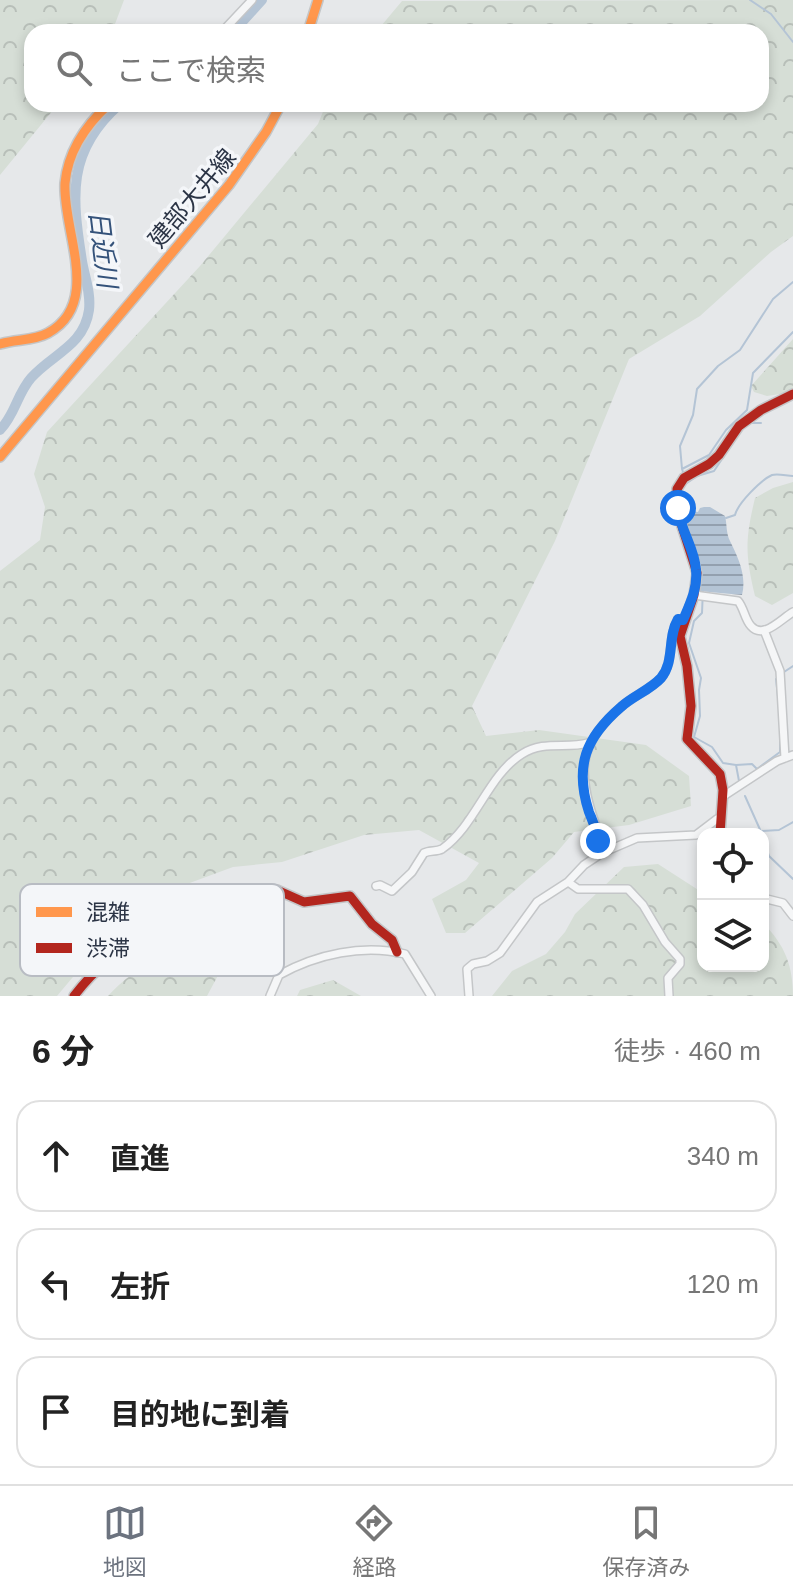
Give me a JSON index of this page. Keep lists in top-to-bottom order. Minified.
{"streets":{"street":["建部大井線"]},"water":["日近川"],"legend":["混雑","渋滞"],"page":{"search":"ここで検索","heading":["6 分","徒歩 · 460 m"],"list":[["直進","340 m"],["左折","120 m"],"目的地に到着"],"nav":["地図","経路","保存済み"]}}
